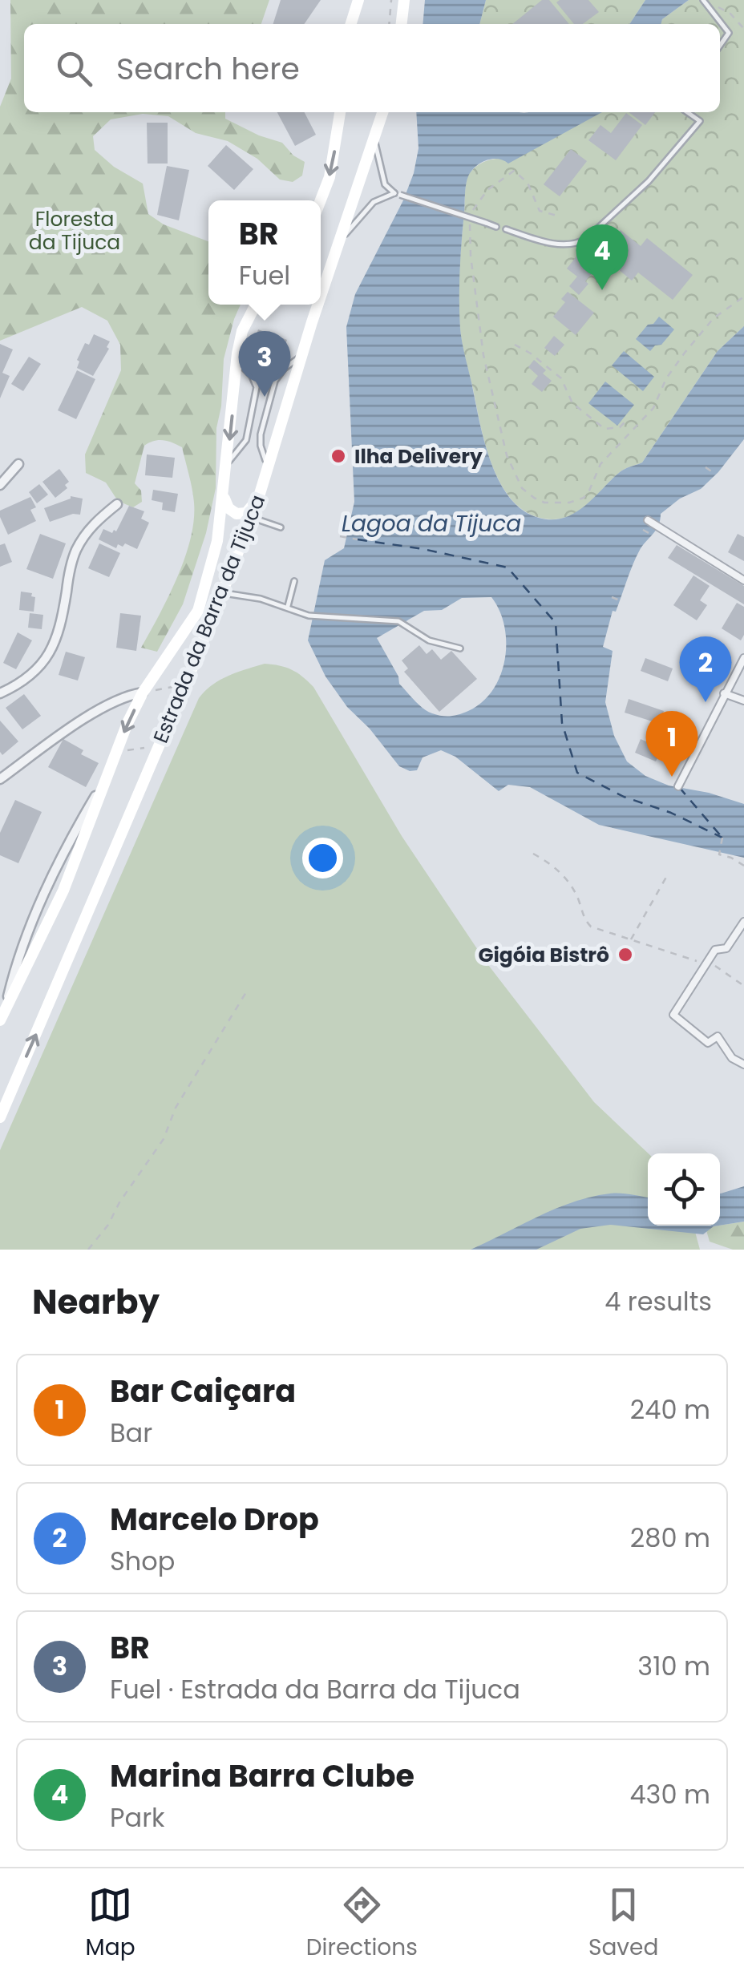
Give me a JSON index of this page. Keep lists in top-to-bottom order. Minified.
{"streets":{"main road":["Estrada da Barra da Tijuca"]},"water":["Lagoa da Tijuca"],"parks":["Floresta da Tijuca"],"places":["Ilha Delivery","Gigóia Bistrô"],"page":{"search":"Search here","popup":["BR","Fuel"],"pins":["4","3","2","1"],"heading":["Nearby","4 results"],"list":[{"mark":"1","name":"Bar Caiçara","note":"Bar","value":"240 m"},{"mark":"2","name":"Marcelo Drop","note":"Shop","value":"280 m"},{"mark":"3","name":"BR","note":"Fuel · Estrada da Barra da Tijuca","value":"310 m"},{"mark":"4","name":"Marina Barra Clube","note":"Park","value":"430 m"}],"nav":["Map","Directions","Saved"]}}
